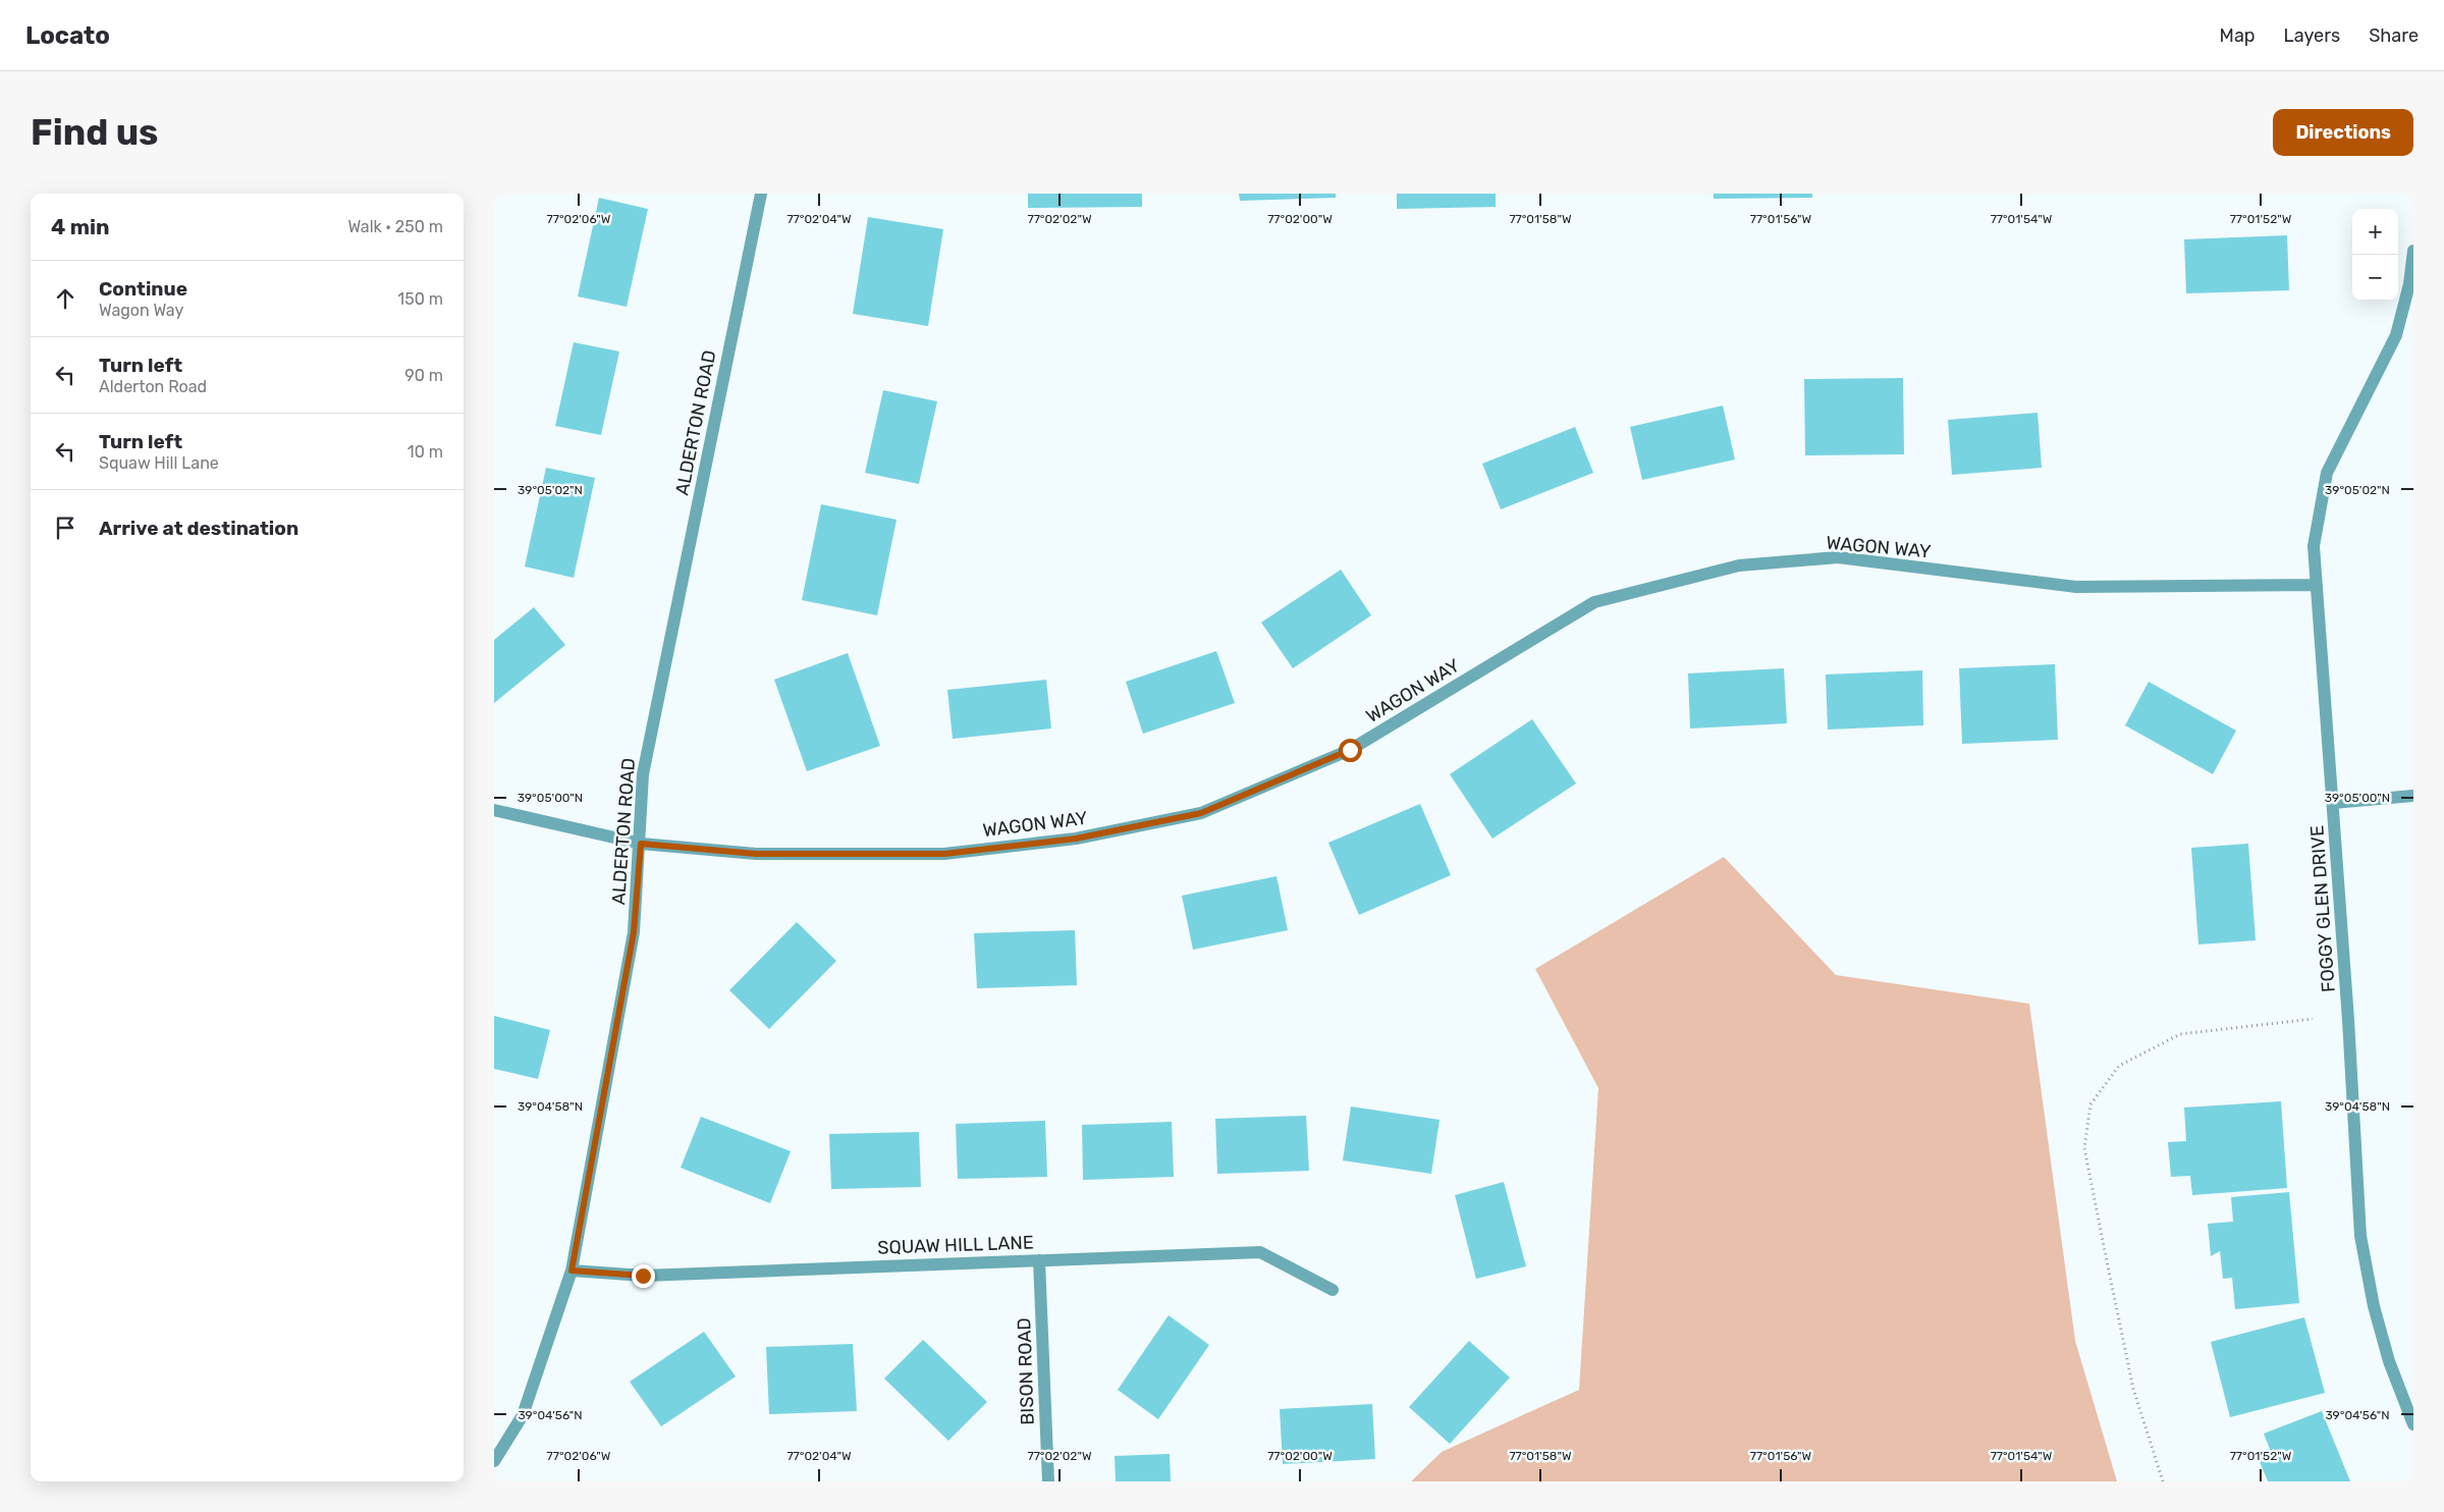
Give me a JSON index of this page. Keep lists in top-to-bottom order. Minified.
{"streets":{"street":["ALDERTON ROAD","WAGON WAY","FOGGY GLEN DRIVE","SQUAW HILL LANE","BISON ROAD"]},"crossings":[["ALDERTON ROAD","WAGON WAY"],["ALDERTON ROAD","SQUAW HILL LANE"],["WAGON WAY","FOGGY GLEN DRIVE"],["SQUAW HILL LANE","BISON ROAD"]],"page":{"header":"Locato","nav":["Map","Layers","Share"],"buttons":"Directions","title":"Find us","heading":["4 min","Walk · 250 m"],"map_buttons":["+","−"],"list":[["Continue","Wagon Way","150 m"],["Turn left","Alderton Road","90 m"],["Turn left","Squaw Hill Lane","10 m"],"Arrive at destination"]},"coordinates":["77°02'06\"W","77°02'04\"W","77°02'02\"W","77°02'00\"W","77°01'58\"W","77°01'56\"W","77°01'54\"W","77°01'52\"W","39°05'02\"N","39°05'00\"N","39°04'58\"N","39°04'56\"N"]}
